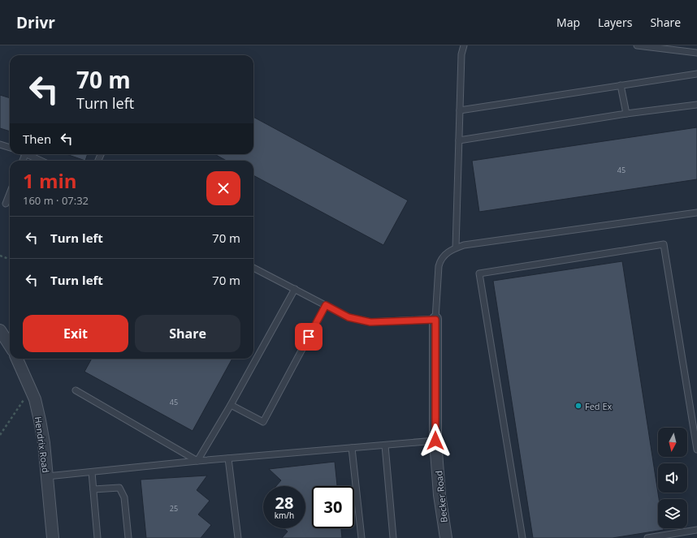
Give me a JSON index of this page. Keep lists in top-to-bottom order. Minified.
{"streets":{"street":["Hendrix Road","Becker Road"]},"places":["Fed Ex"],"house_numbers":["45","45","25"],"north":"bottom","page":{"header":"Drivr","nav":["Map","Layers","Share"],"turn":["70 m","Turn left"],"then":"Then","heading":["1 min","160 m · 07:32"],"list":[{"name":"Turn left","value":"70 m"},{"name":"Turn left","value":"70 m"}],"buttons":["Exit","Share"],"speed":"28 km/h","limit":"30"}}
